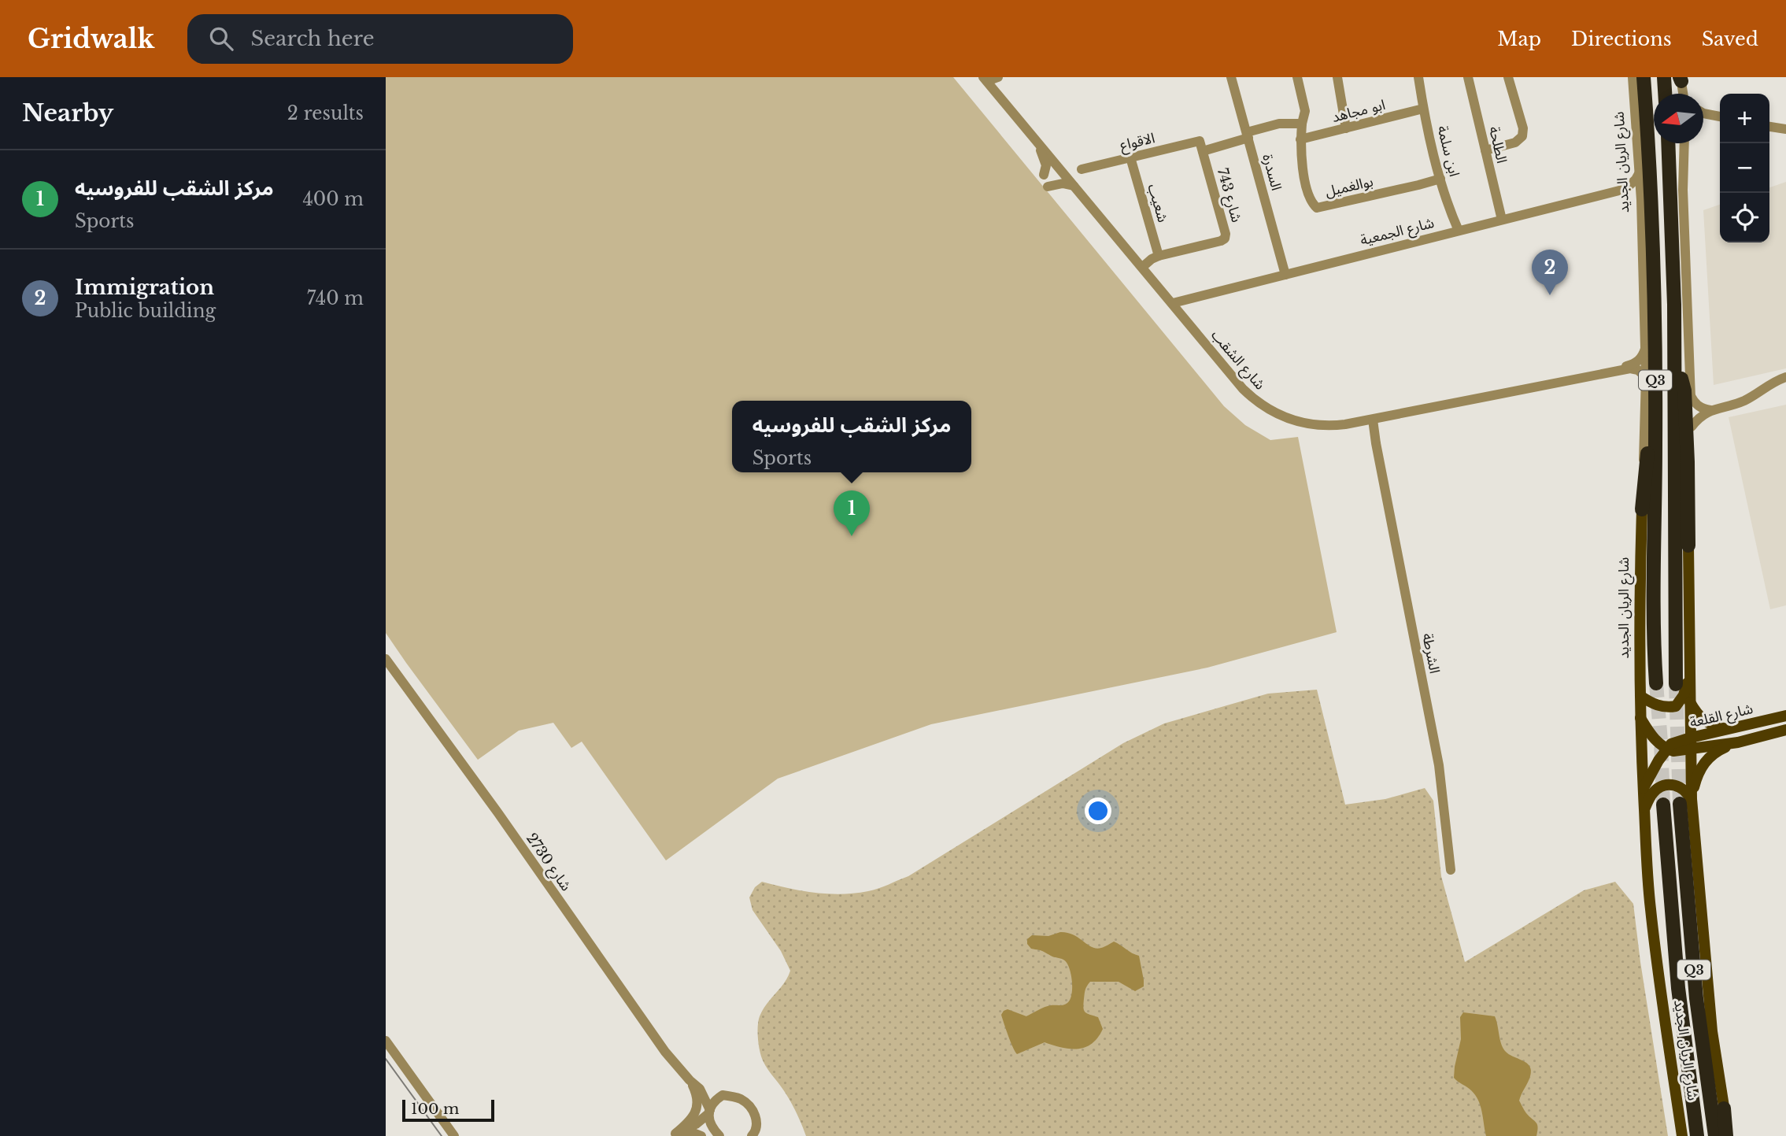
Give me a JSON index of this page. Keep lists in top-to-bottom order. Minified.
{"streets":{"highway":["شارع الريان الجديد","Q3"],"main road":["شارع القلعة"],"street":["ابو مجاهد","الاقواع","الطلحة","ابن سلمة","السدرة","بوالغميل","شارع 743","شعيب","شارع الجمعية","شارع الشقب","الشرطة","شارع 2730"]},"crossings":[["ابو مجاهد","ابن سلمة"],["ابو مجاهد","بوالغميل"],["الاقواع","السدرة"],["الاقواع","بوالغميل"],["الاقواع","شارع 743"],["الاقواع","شعيب"],["الطلحة","شارع الجمعية"],["ابن سلمة","بوالغميل"],["ابن سلمة","شارع الجمعية"],["شارع الريان الجديد","شارع الشقب"],["شارع الريان الجديد","شارع القلعة"],["السدرة","شارع الجمعية"],["شارع 743","شعيب"],["شارع 743","شارع الشقب"],["شارع الجمعية","شارع الشقب"],["شارع الشقب","الشرطة"]],"scale_bar":"100 m","north":"left","page":{"header":"Gridwalk","search":"Search here","nav":["Map","Directions","Saved"],"heading":["Nearby","2 results"],"map_buttons":["+","−"],"list":[{"mark":"1","name":"مركز الشقب للفروسيه","note":"Sports","value":"400 m"},{"mark":"2","name":"Immigration","note":"Public building","value":"740 m"}],"pins":["2","1"],"popup":["مركز الشقب للفروسيه","Sports"],"scale":"100 m"}}
